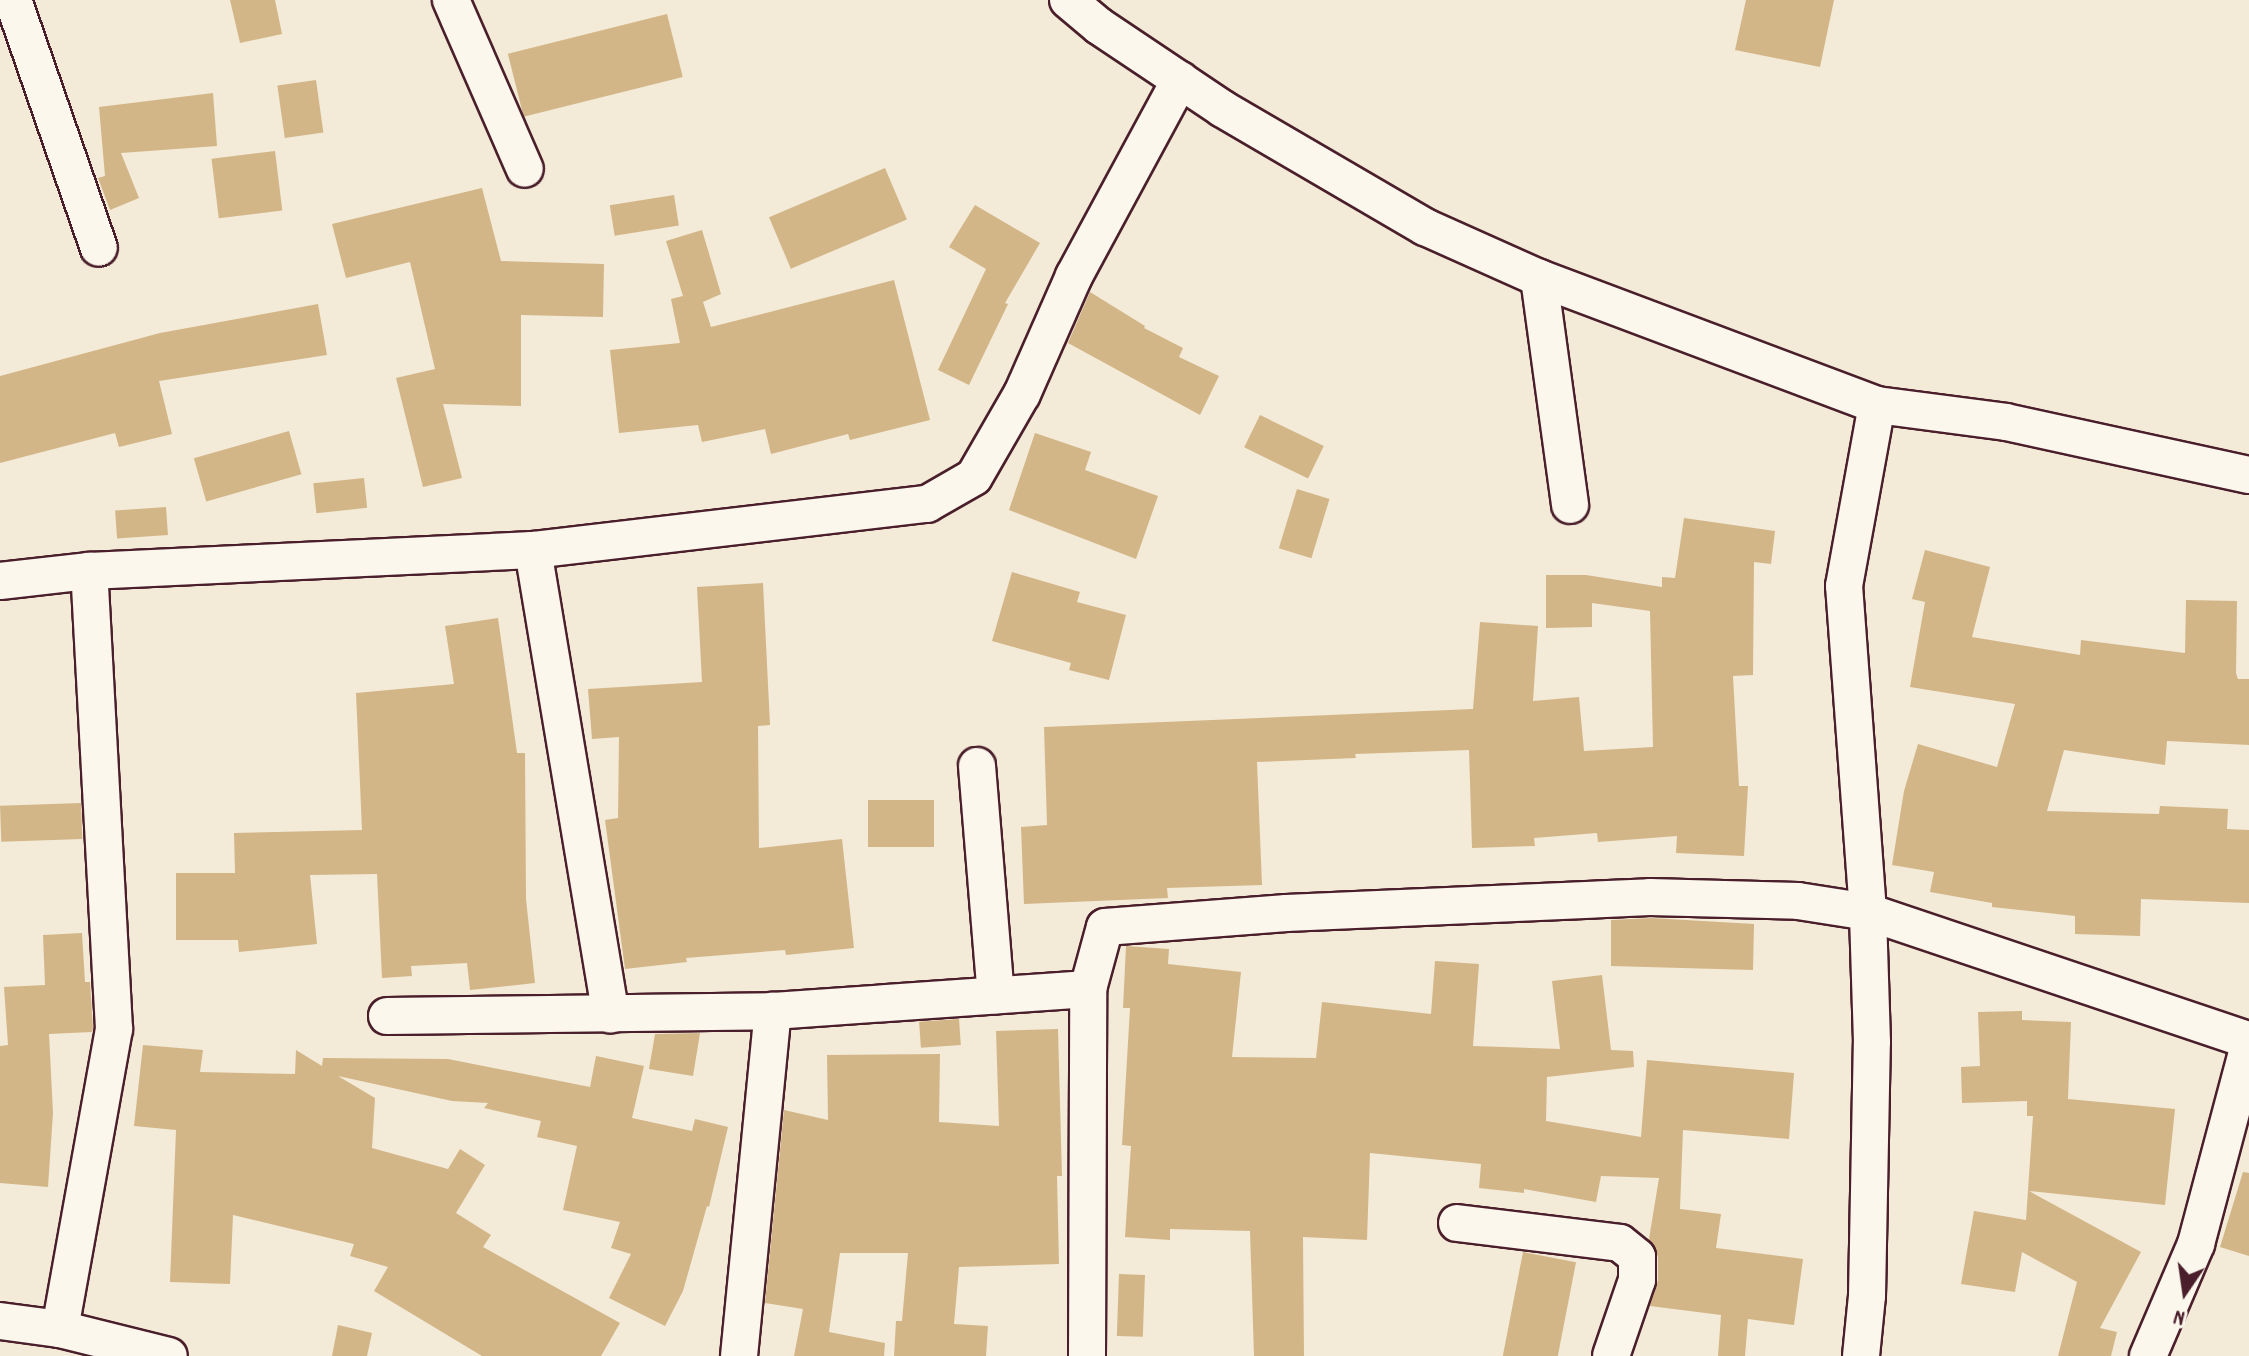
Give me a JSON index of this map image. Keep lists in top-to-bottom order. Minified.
{"north":"bottom"}
